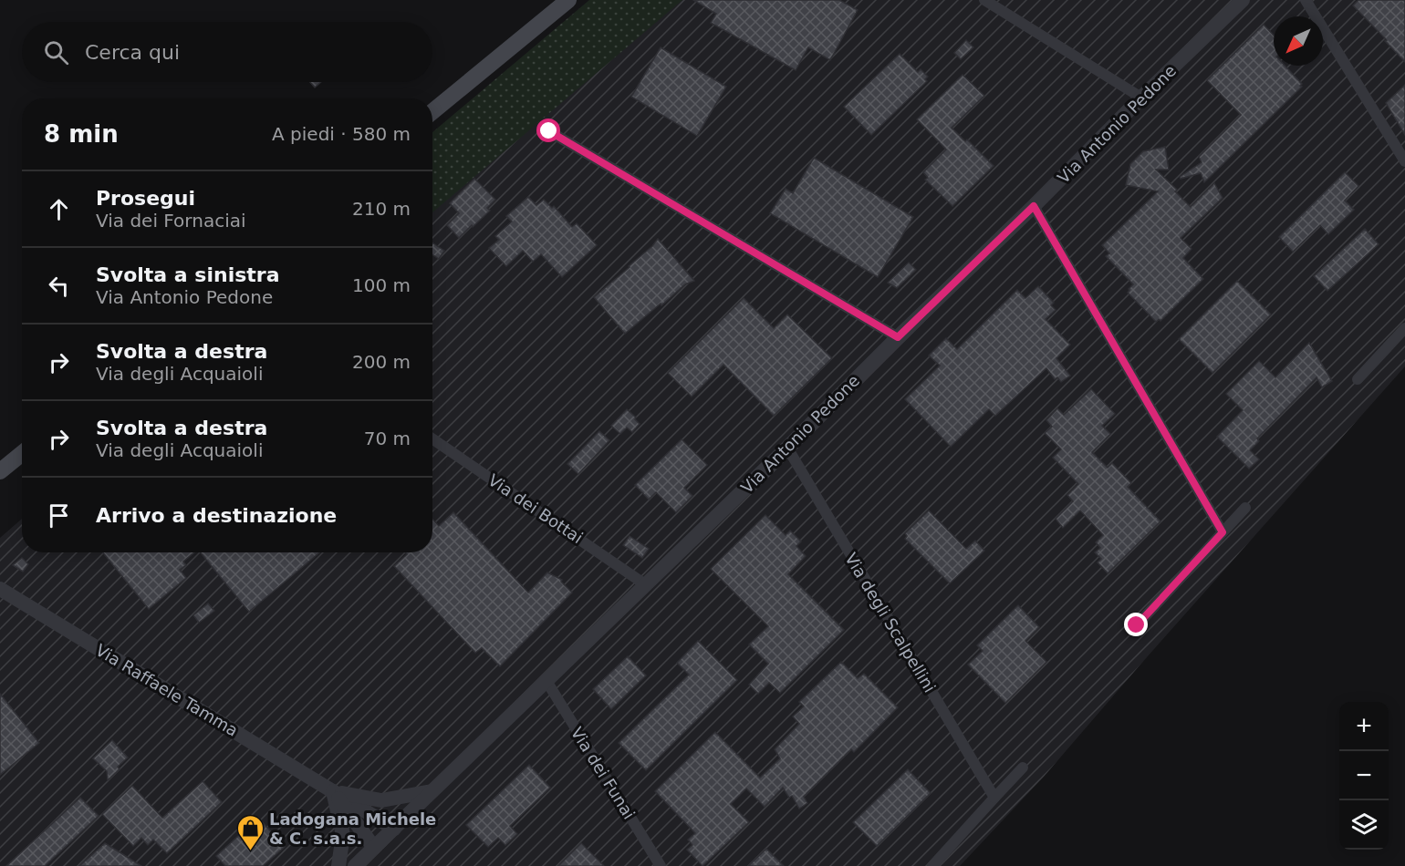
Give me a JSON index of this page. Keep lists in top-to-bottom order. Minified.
{"streets":{"street":["Via Antonio Pedone","Via dei Bottai","Via degli Scalpellini","Via Raffaele Tamma","Via dei Funai"]},"crossings":[["Via Antonio Pedone","Via dei Bottai"],["Via Antonio Pedone","Via degli Scalpellini"],["Via Antonio Pedone","Via Raffaele Tamma"],["Via Antonio Pedone","Via dei Funai"]],"places":{"shop":["Ladogana Michele & C. s.a.s."]},"north":"bottom left","page":{"search":"Cerca qui","heading":["8 min","A piedi · 580 m"],"list":[["Prosegui","Via dei Fornaciai","210 m"],["Svolta a sinistra","Via Antonio Pedone","100 m"],["Svolta a destra","Via degli Acquaioli","200 m"],["Svolta a destra","Via degli Acquaioli","70 m"],"Arrivo a destinazione"],"map_buttons":["+","−"]}}
